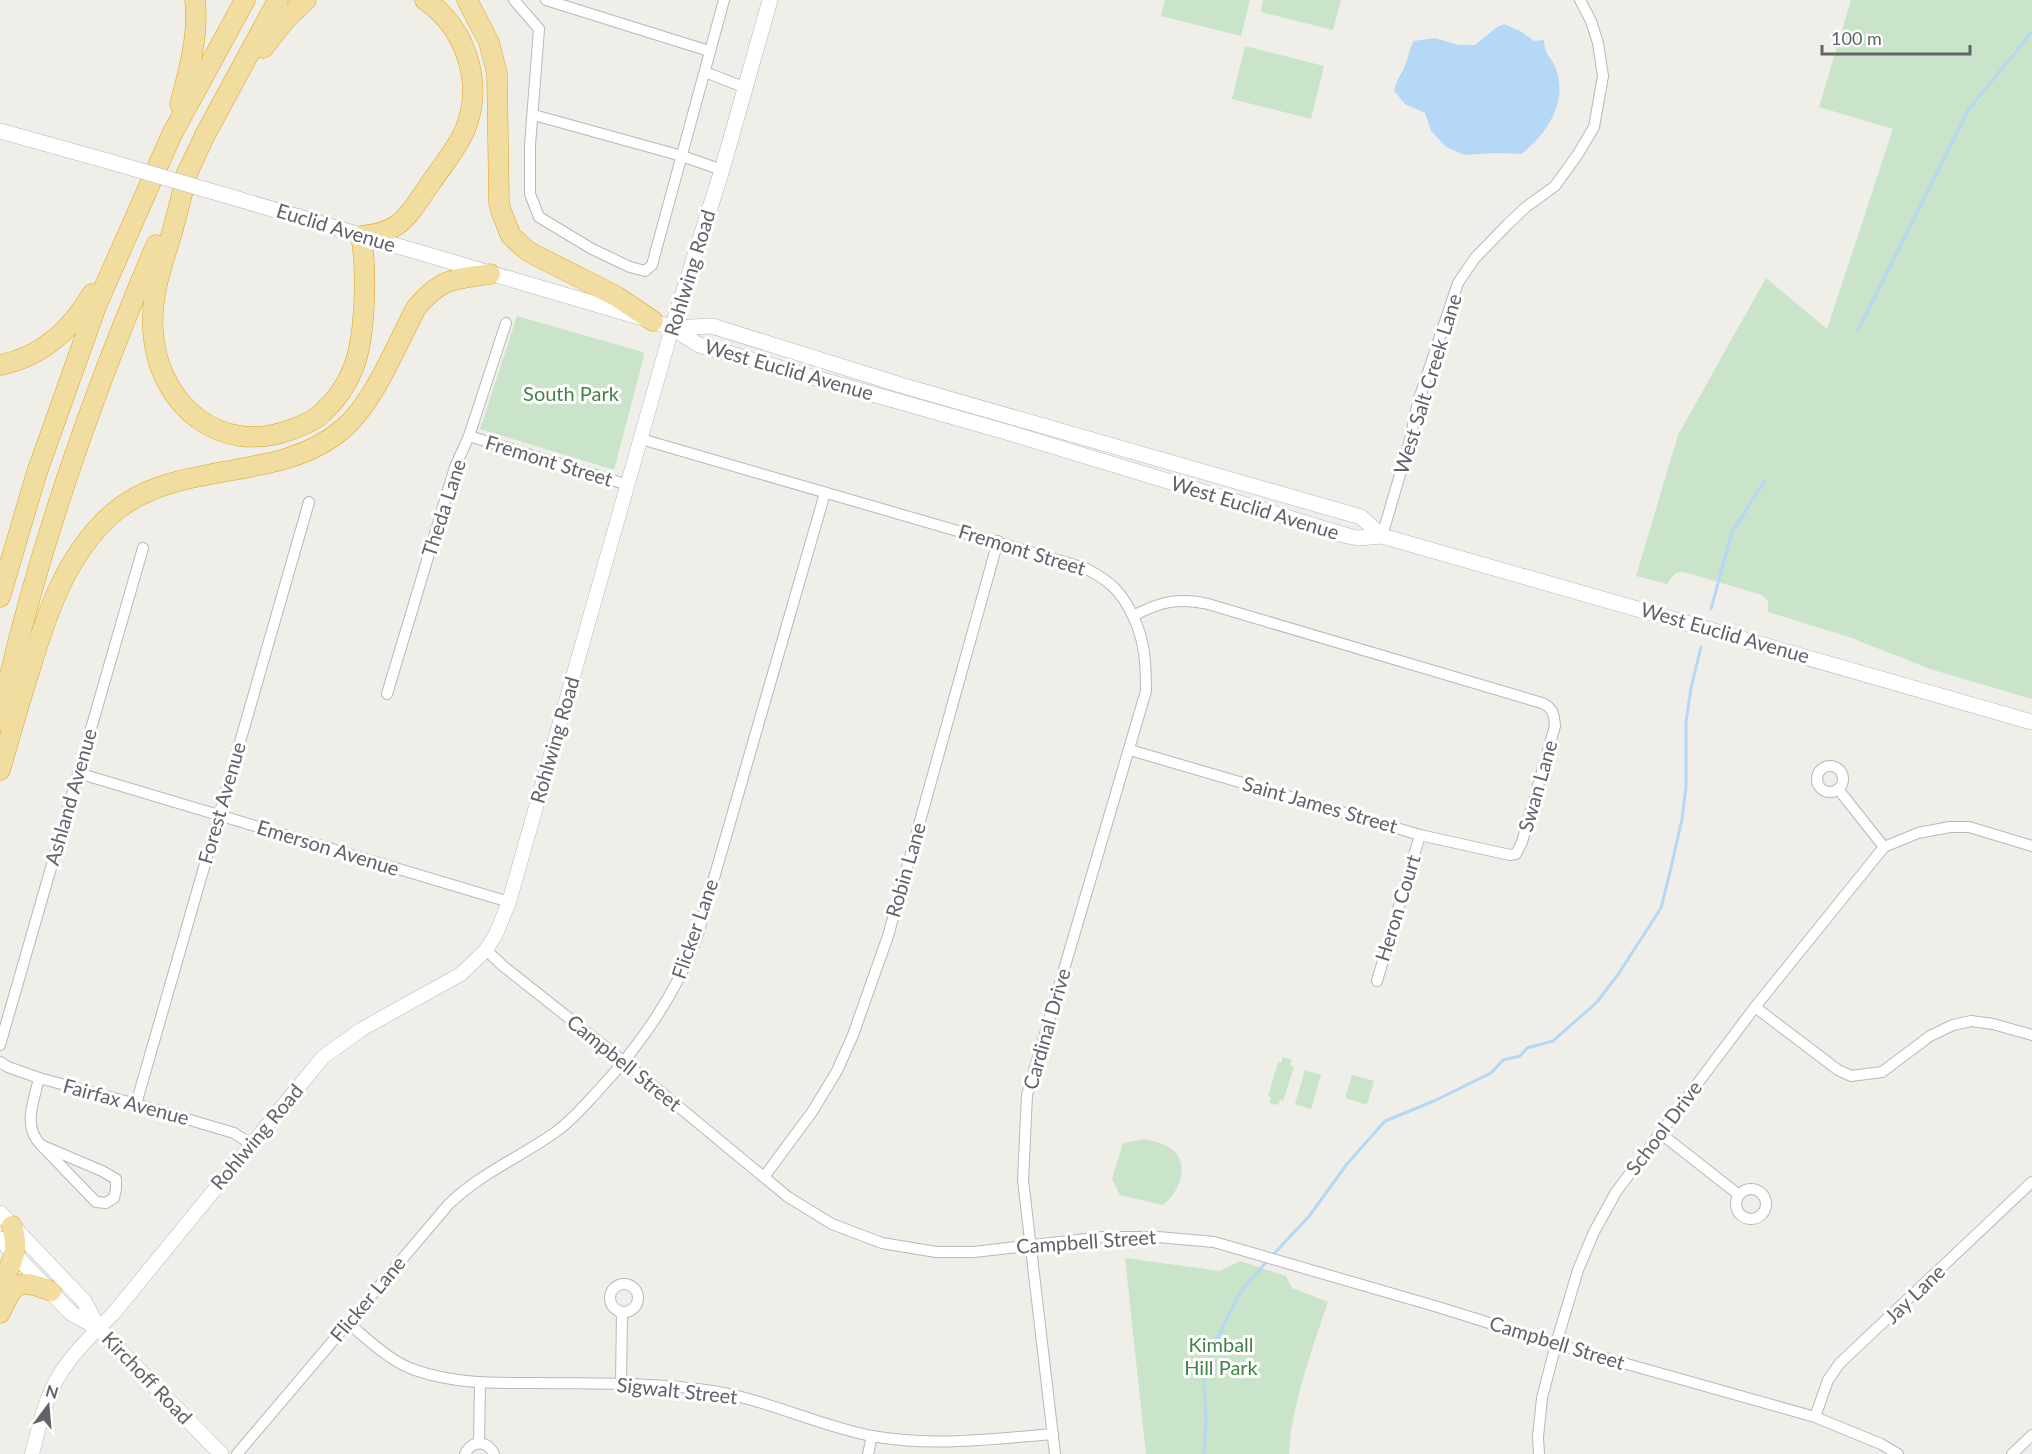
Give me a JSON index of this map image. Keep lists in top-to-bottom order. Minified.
{"streets":{"main road":["Euclid Avenue","Rohlwing Road","West Euclid Avenue","Kirchoff Road"],"street":["West Salt Creek Lane","Fremont Street","Theda Lane","Swan Lane","Ashland Avenue","Forest Avenue","Saint James Street","Emerson Avenue","Robin Lane","Heron Court","Flicker Lane","Cardinal Drive","Campbell Street","Fairfax Avenue","School Drive","Jay Lane","Sigwalt Street"]},"crossings":[["Euclid Avenue","Rohlwing Road"],["Euclid Avenue","West Euclid Avenue"],["Rohlwing Road","West Euclid Avenue"],["Rohlwing Road","Fremont Street"],["Rohlwing Road","Emerson Avenue"],["Rohlwing Road","Campbell Street"],["Rohlwing Road","Fairfax Avenue"],["Rohlwing Road","Kirchoff Road"],["West Euclid Avenue","West Salt Creek Lane"],["Fremont Street","Theda Lane"],["Fremont Street","Swan Lane"],["Fremont Street","Robin Lane"],["Fremont Street","Flicker Lane"],["Fremont Street","Cardinal Drive"],["Swan Lane","Saint James Street"],["Swan Lane","Cardinal Drive"],["Ashland Avenue","Emerson Avenue"],["Forest Avenue","Emerson Avenue"],["Forest Avenue","Fairfax Avenue"],["Saint James Street","Heron Court"],["Saint James Street","Cardinal Drive"],["Robin Lane","Campbell Street"],["Flicker Lane","Campbell Street"],["Flicker Lane","Sigwalt Street"],["Cardinal Drive","Campbell Street"],["Cardinal Drive","Sigwalt Street"],["Campbell Street","School Drive"],["Campbell Street","Jay Lane"]],"parks":["South Park","Kimball Hill Park"],"scale_bar":"100 m","north":"top"}
